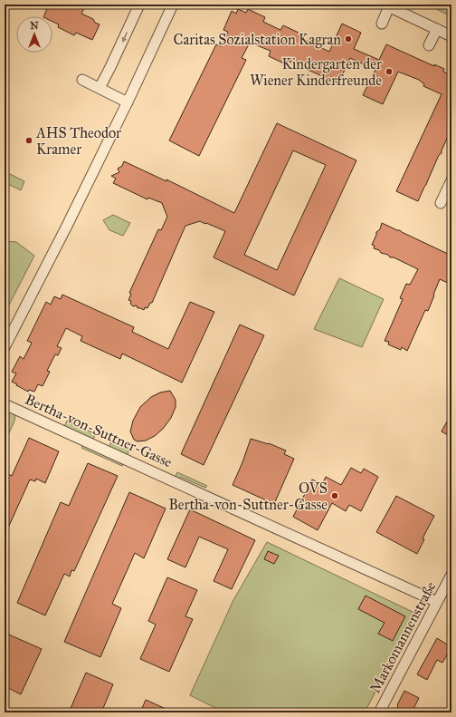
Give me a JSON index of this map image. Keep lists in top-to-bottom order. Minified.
{"streets":{"street":["Bertha-von-Suttner-Gasse","Markomannenstraße"]},"crossings":[["Bertha-von-Suttner-Gasse","Markomannenstraße"]],"places":["Caritas Sozialstation Kagran","Kindergarten der Wiener Kinderfreunde","AHS Theodor Kramer","OVS Bertha-von-Suttner-Gasse"],"north":"top"}
